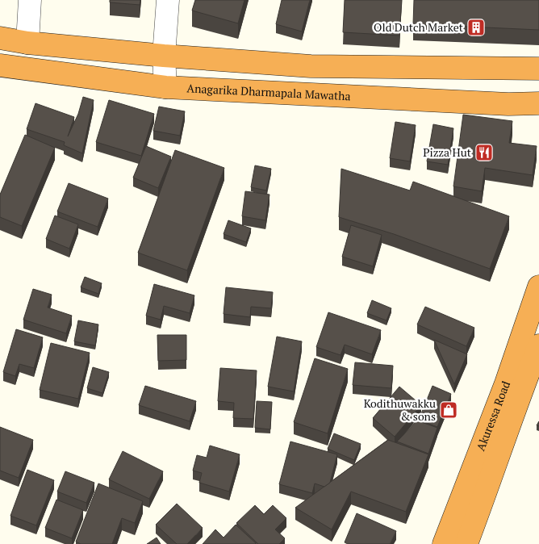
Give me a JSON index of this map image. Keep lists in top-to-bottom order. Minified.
{"streets":{"highway":["Anagarika Dharmapala Mawatha","Akuressa Road"]},"places":{"building":["Old Dutch Market"],"restaurant":["Pizza Hut"],"shop":["Kodithuwakku & sons"]}}
